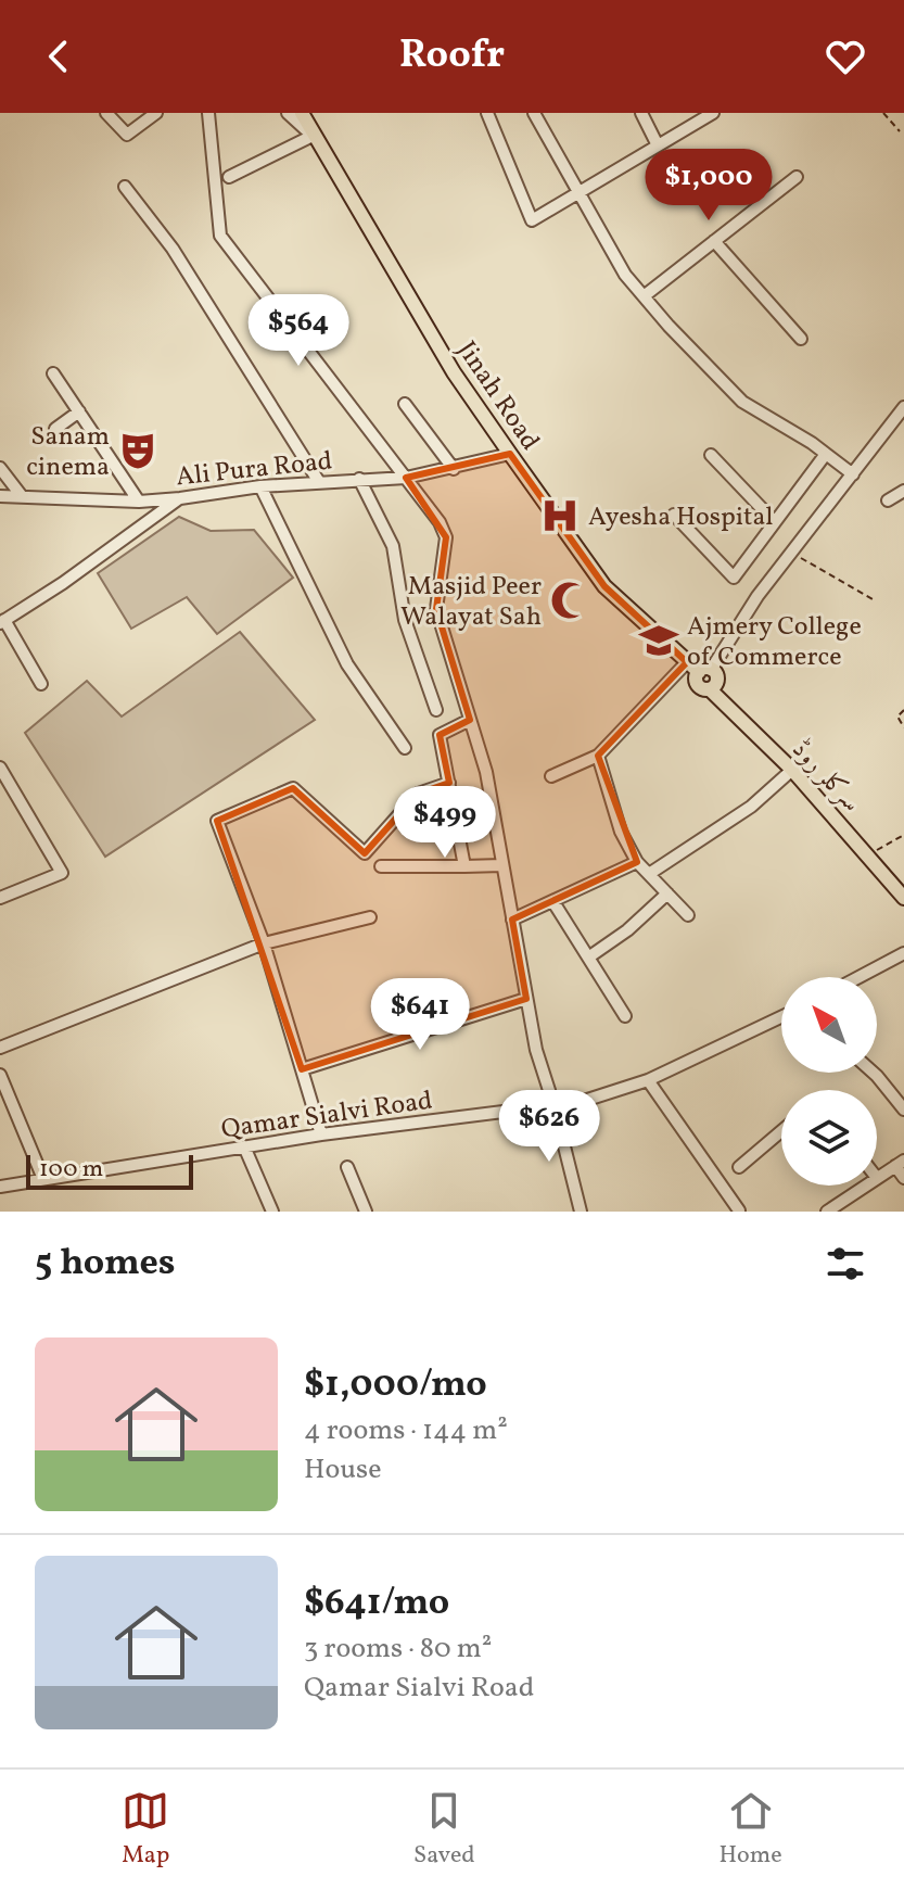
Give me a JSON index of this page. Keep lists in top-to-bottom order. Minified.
{"streets":{"main road":["Jinah Road","سرکلر روڈ"],"street":["Ali Pura Road","Qamar Sialvi Road"]},"crossings":[["Jinah Road","Ali Pura Road"],["Jinah Road","سرکلر روڈ"]],"places":{"theatre":["Sanam cinema"],"hospital":["Ayesha Hospital"],"mosque":["Masjid Peer Walayat Sah"],"school or university":["Ajmery College of Commerce"]},"scale_bar":"100 m","north":"top left","page":{"header":"Roofr","price":["$1,000","$564","$499","$641","$626"],"scale":"100 m","heading":"5 homes","list":[{"name":"$1,000/mo","note":"4 rooms · 144 m² · House"},{"name":"$641/mo","note":"3 rooms · 80 m² · Qamar Sialvi Road"}],"tabs":["Map","Saved","Home"]}}
